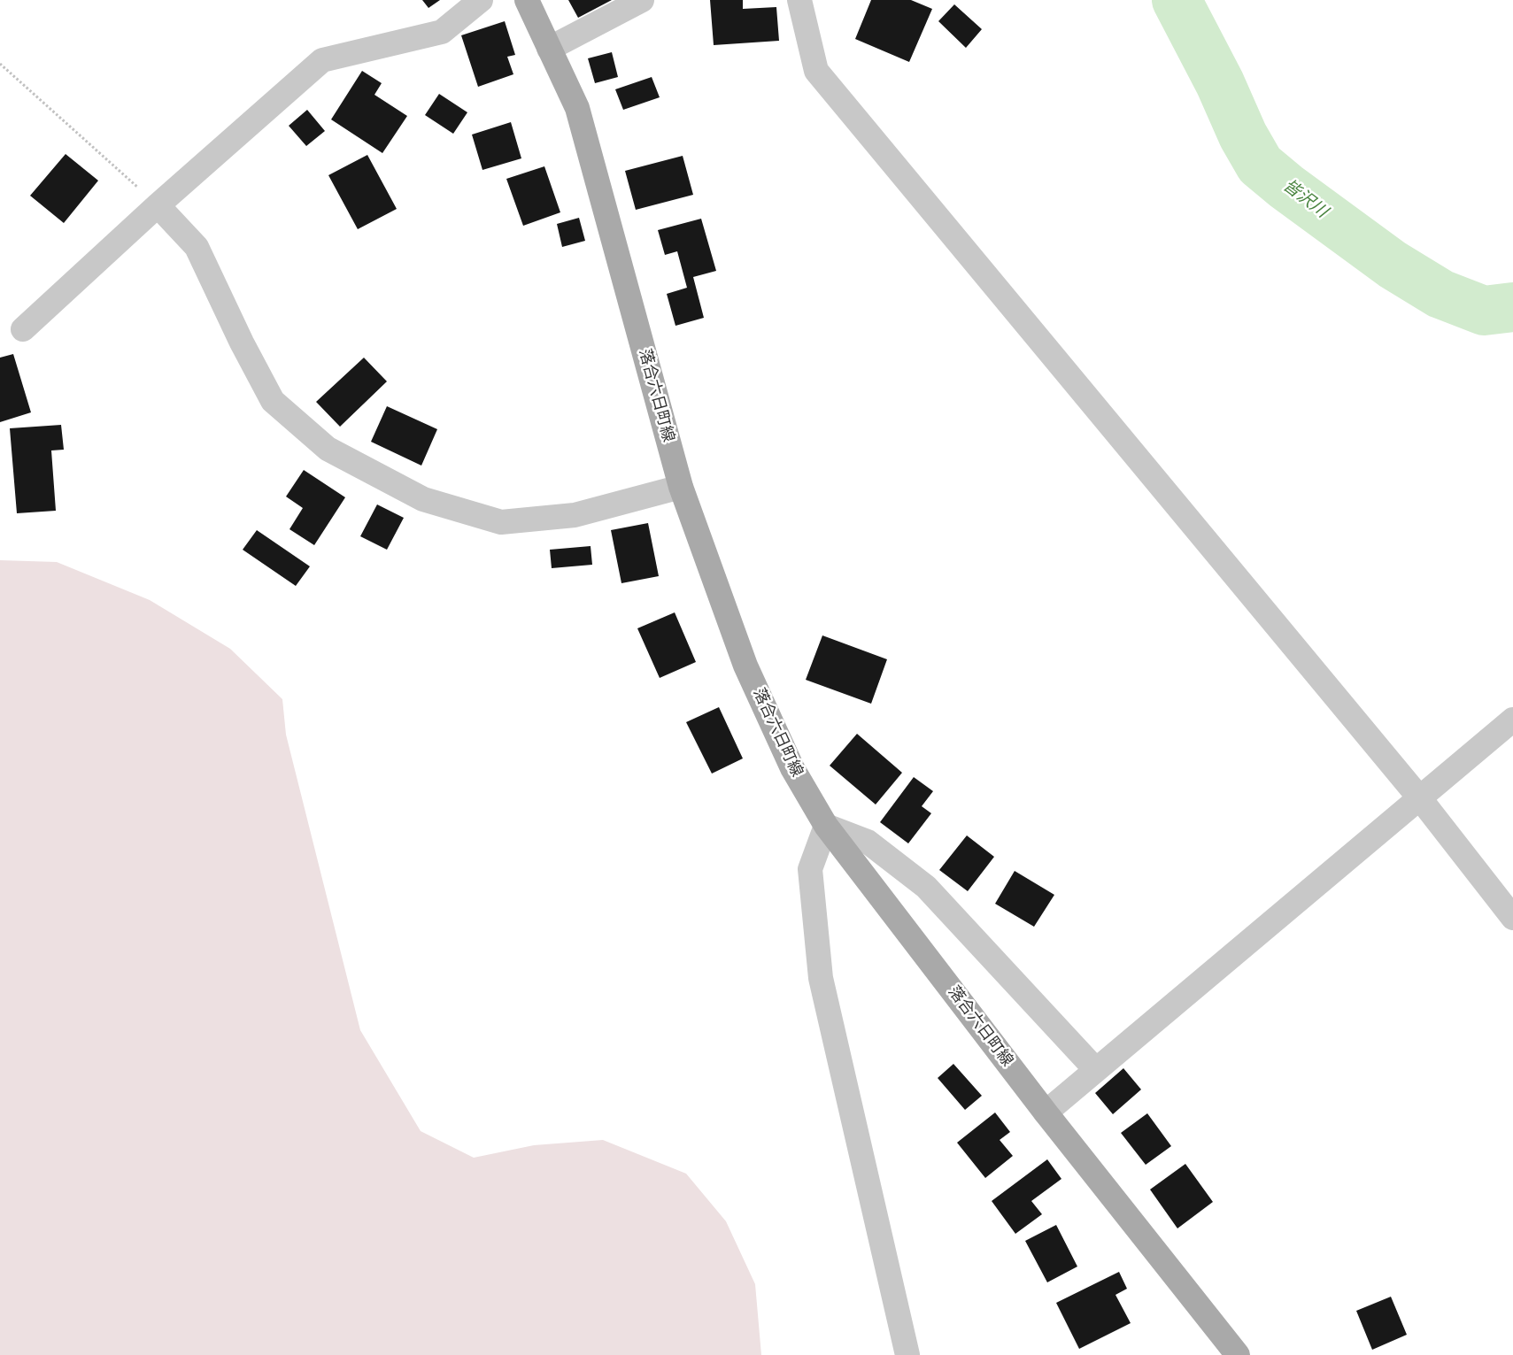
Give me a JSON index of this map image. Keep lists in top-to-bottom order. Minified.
{"streets":{"main road":["落合六日町線"]},"water":["皆沢川"]}
